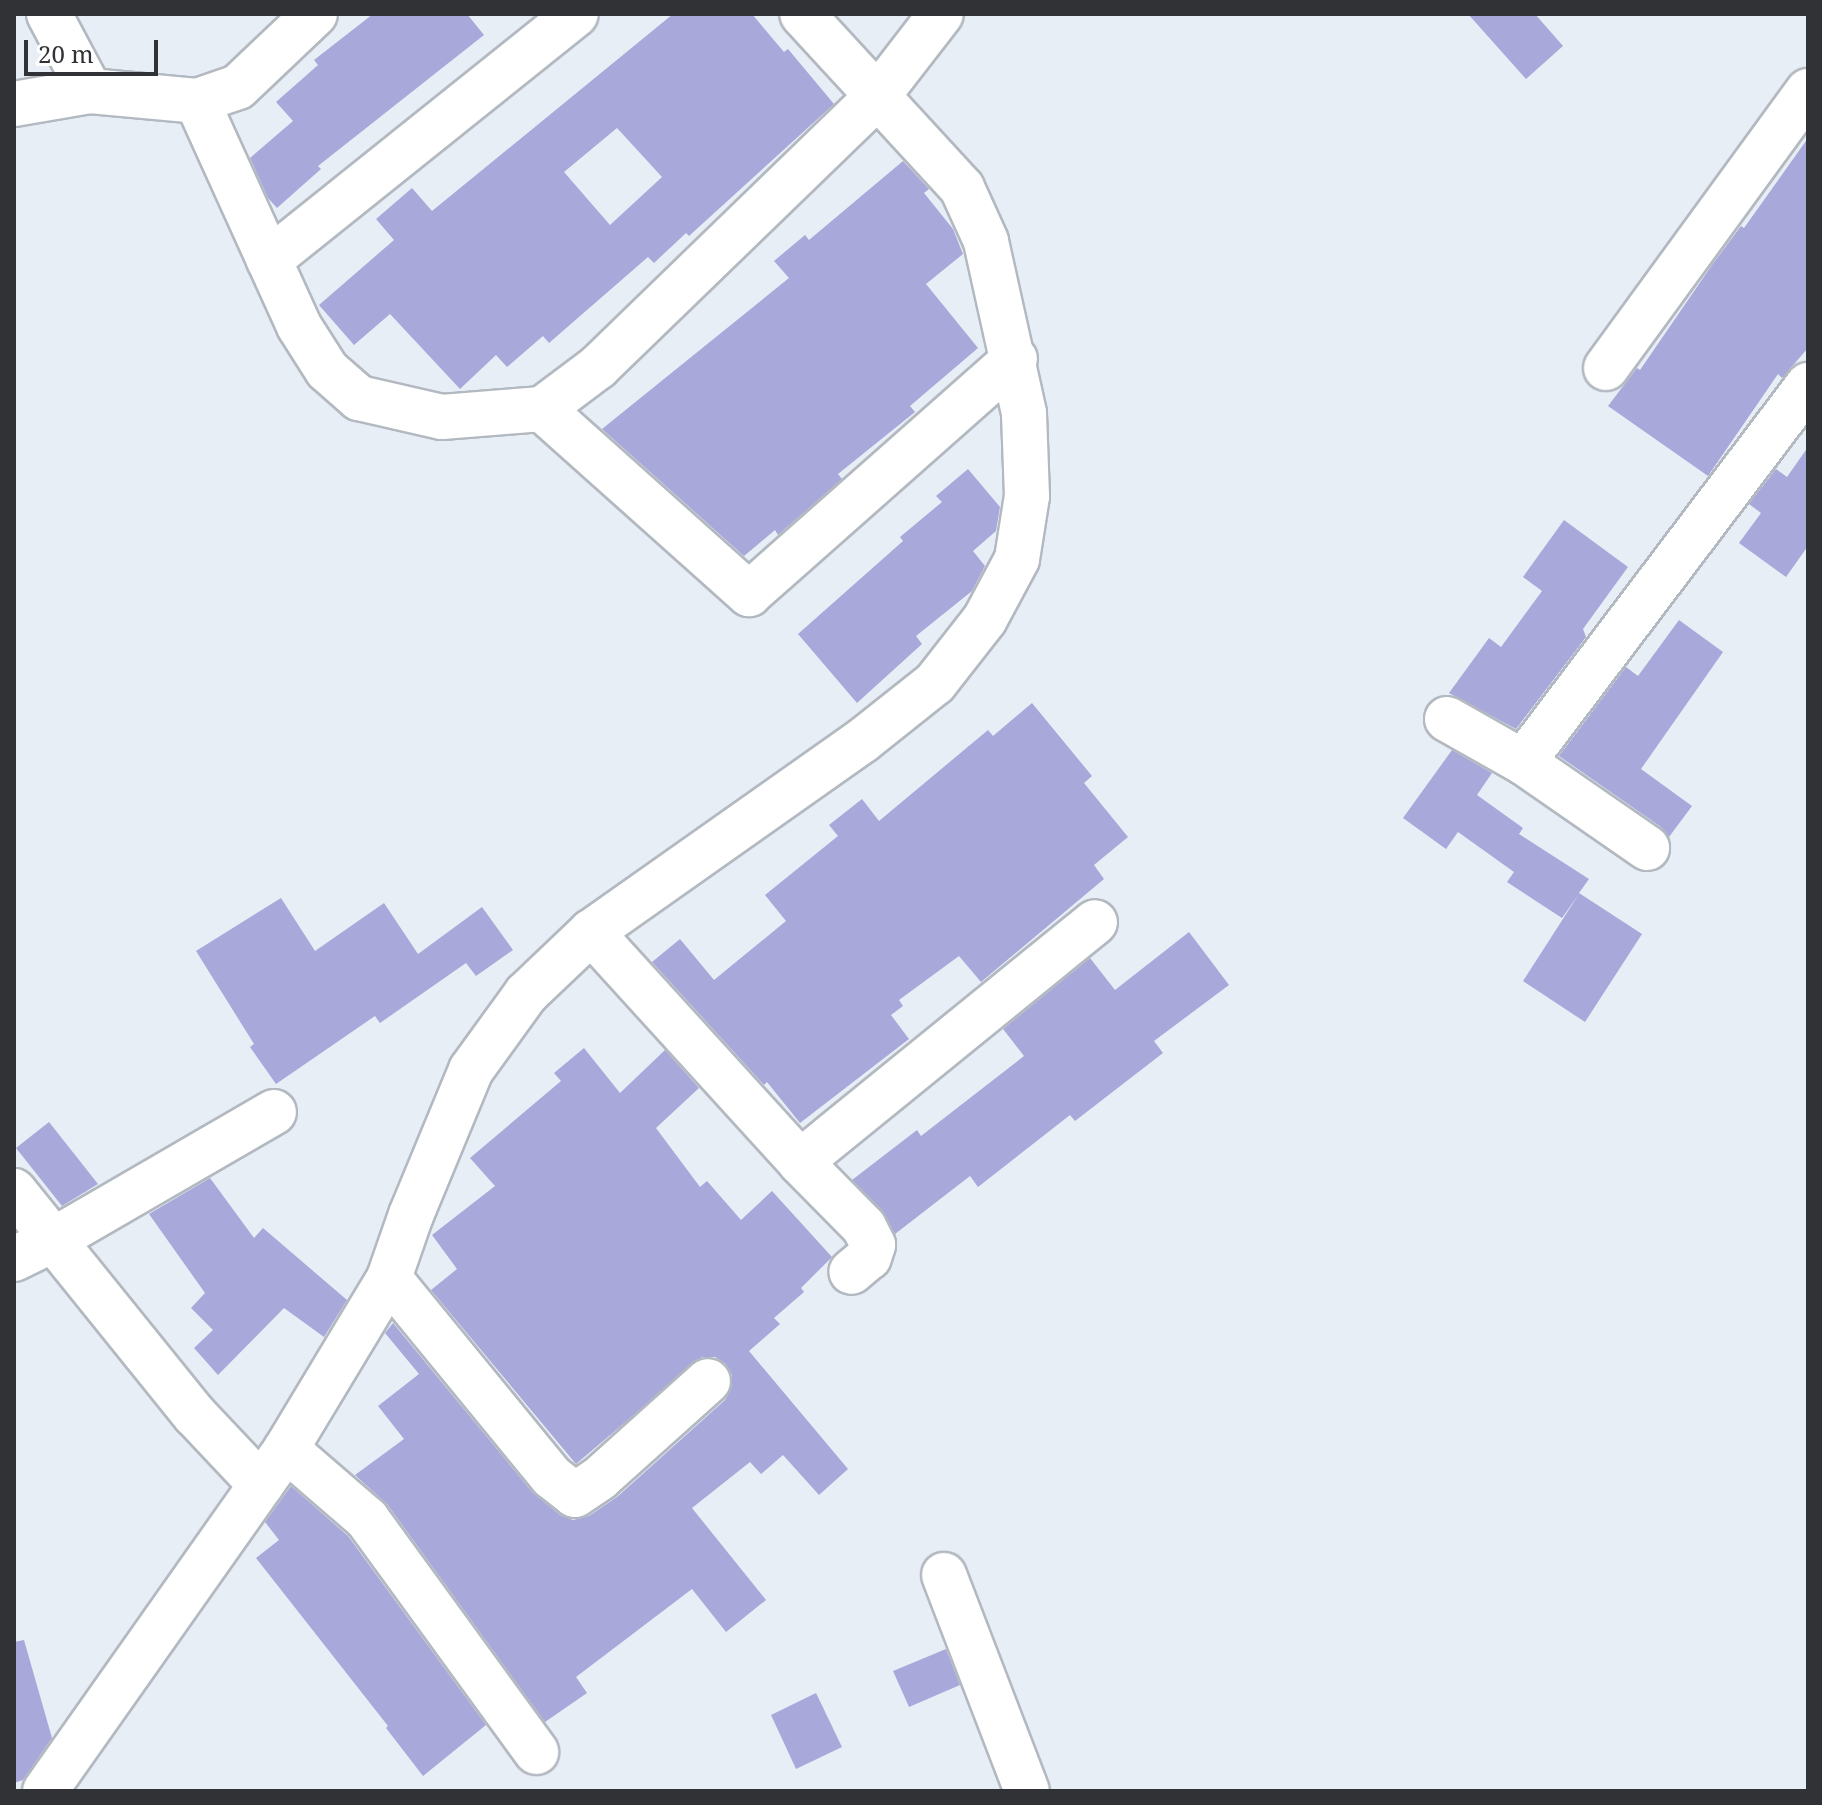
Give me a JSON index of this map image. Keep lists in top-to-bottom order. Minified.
{"scale_bar":"20 m"}
